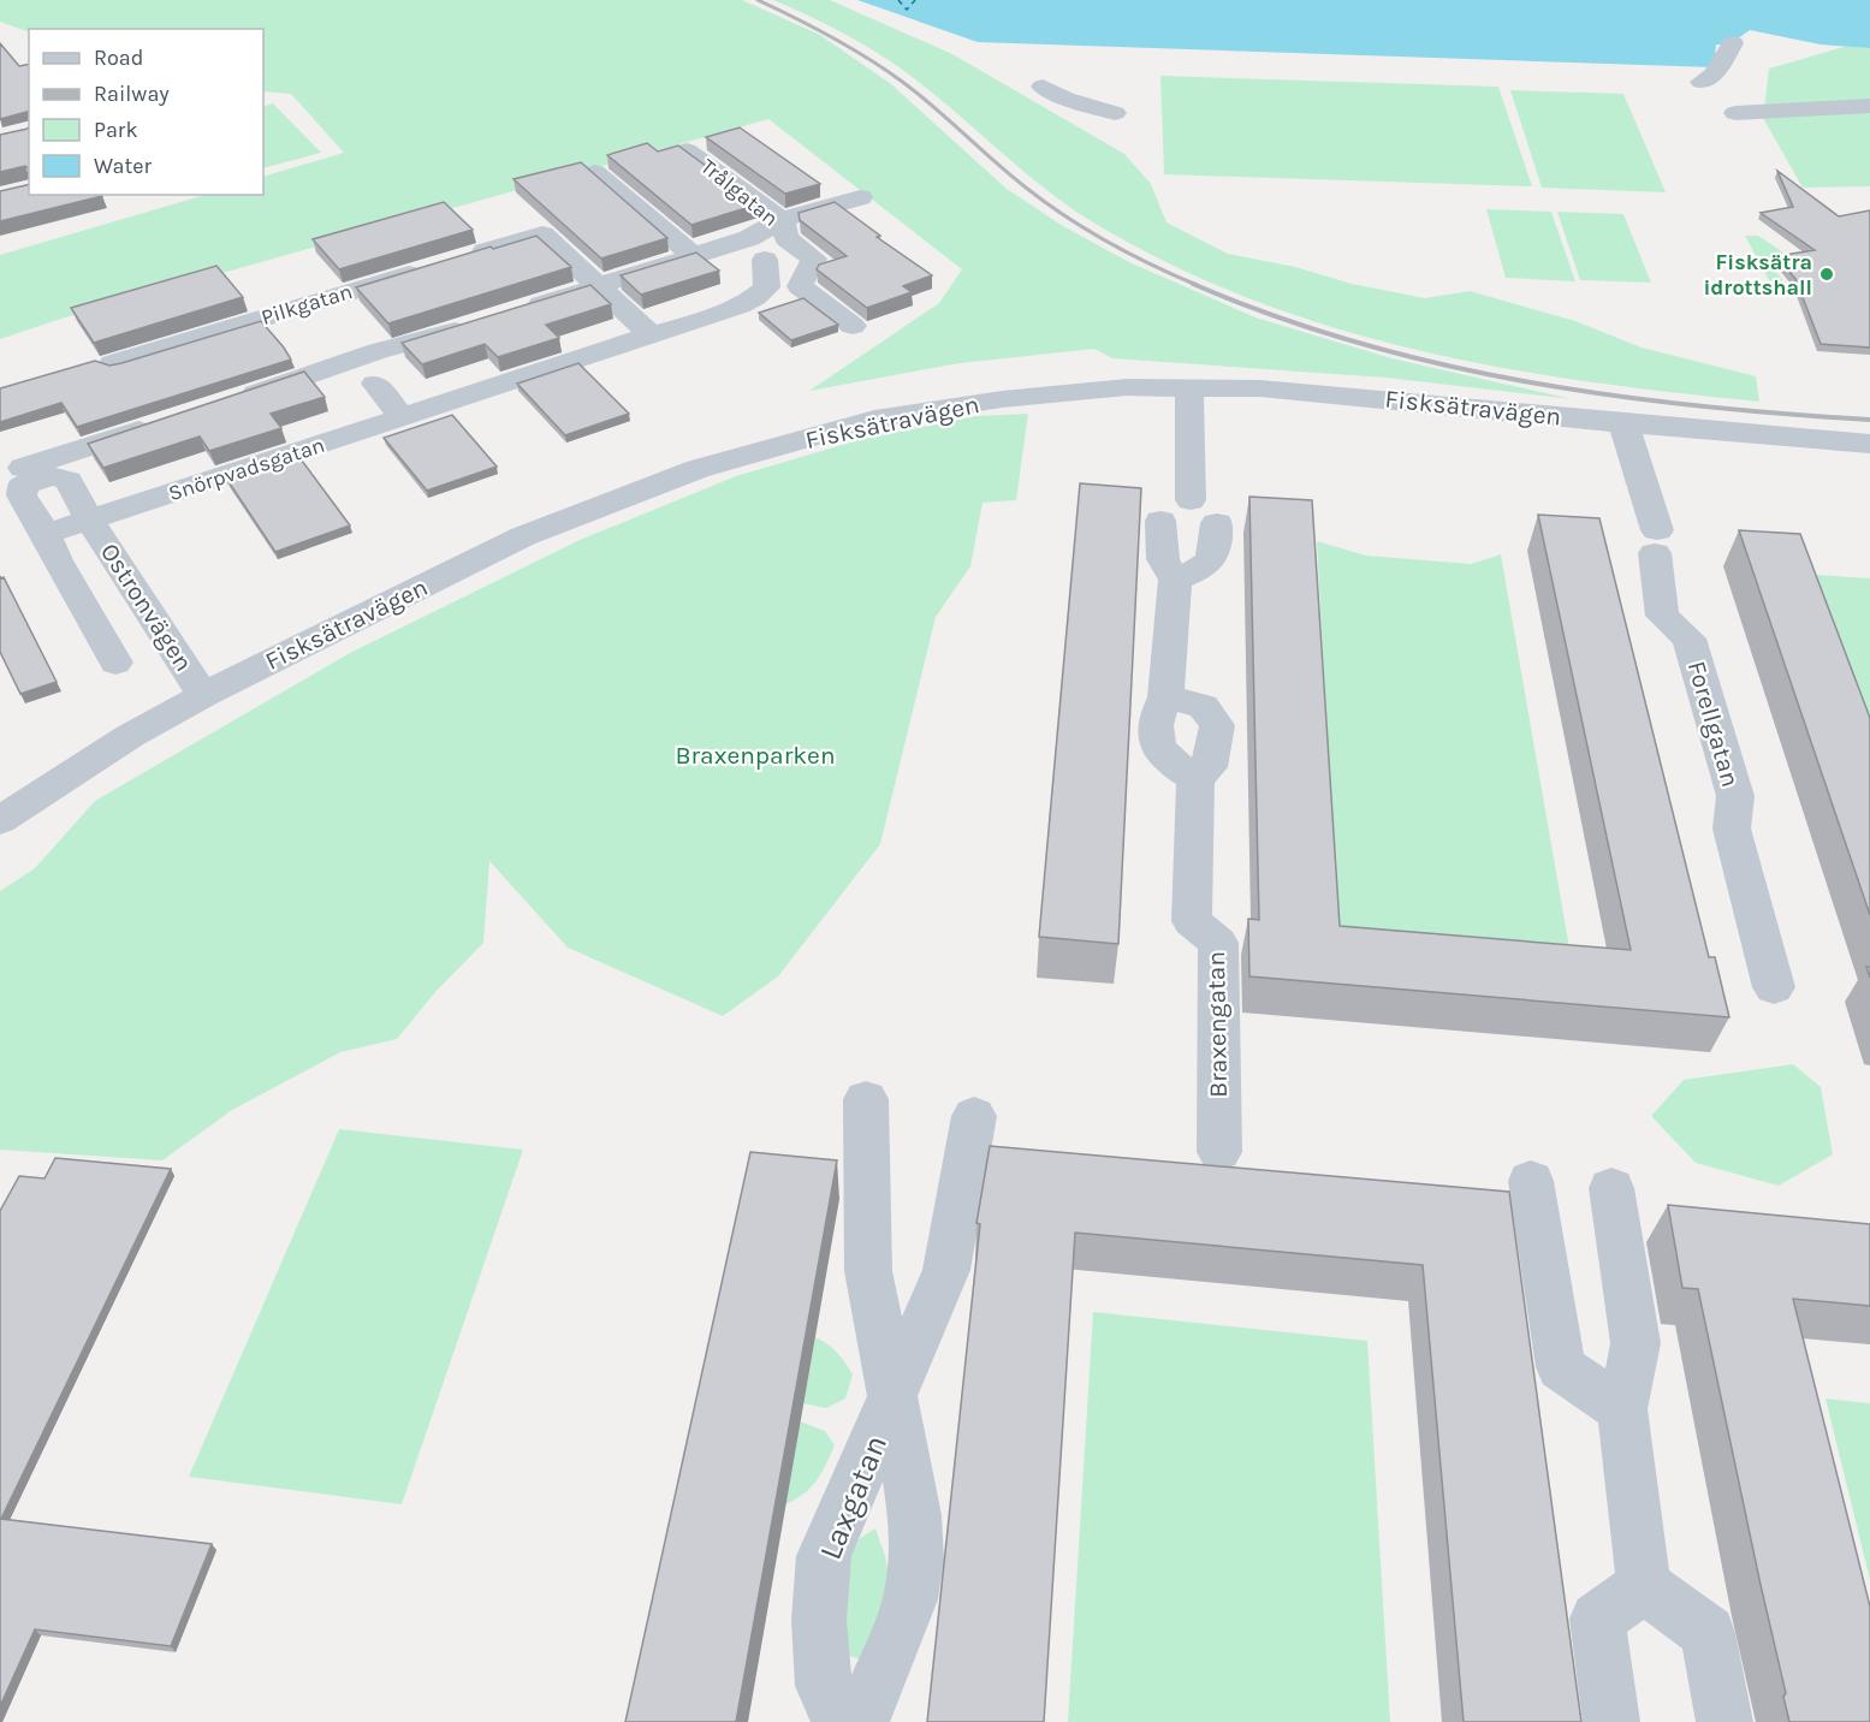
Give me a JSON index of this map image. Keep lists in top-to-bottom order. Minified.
{"streets":{"street":["Trålgatan","Pilkgatan","Fisksätravägen","Snörpvadsgatan","Ostronvägen","Forellgatan","Braxengatan","Laxgatan"]},"crossings":[["Fisksätravägen","Ostronvägen"],["Fisksätravägen","Forellgatan"],["Snörpvadsgatan","Ostronvägen"]],"parks":["Braxenparken"],"places":["Fisksätra idrottshall"],"legend":["Road","Railway","Park","Water"]}
